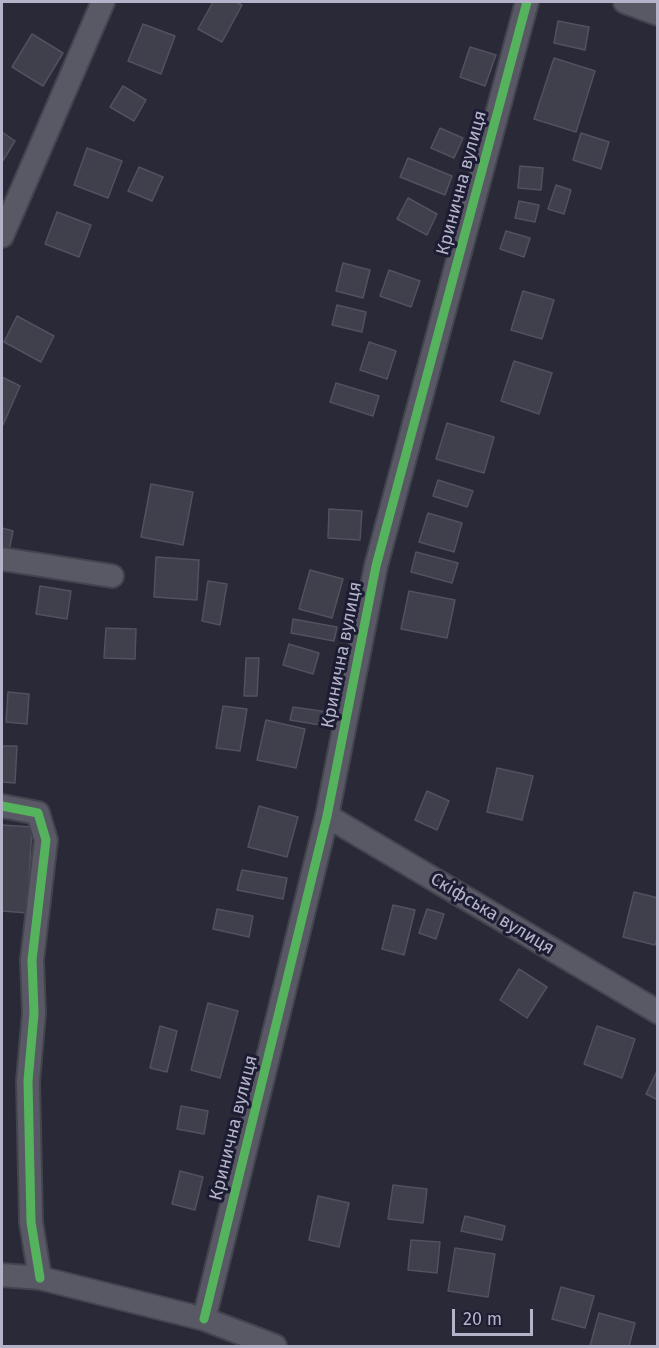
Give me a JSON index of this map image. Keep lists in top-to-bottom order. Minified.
{"streets":{"street":["Кринична вулиця","Скіфська вулиця"]},"crossings":[["Кринична вулиця","Скіфська вулиця"]],"scale_bar":"20 m"}
